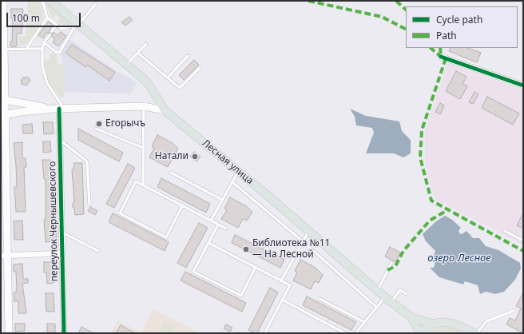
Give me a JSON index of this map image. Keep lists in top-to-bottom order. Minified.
{"streets":{"main road":["Лесная улица"],"street":["переулок Чернышевского"]},"water":["озеро Лесное"],"places":["Егорычъ","Натали","Библиотека №11 — На Лесной"],"legend":["Cycle path","Path"],"scale_bar":"100 m"}
